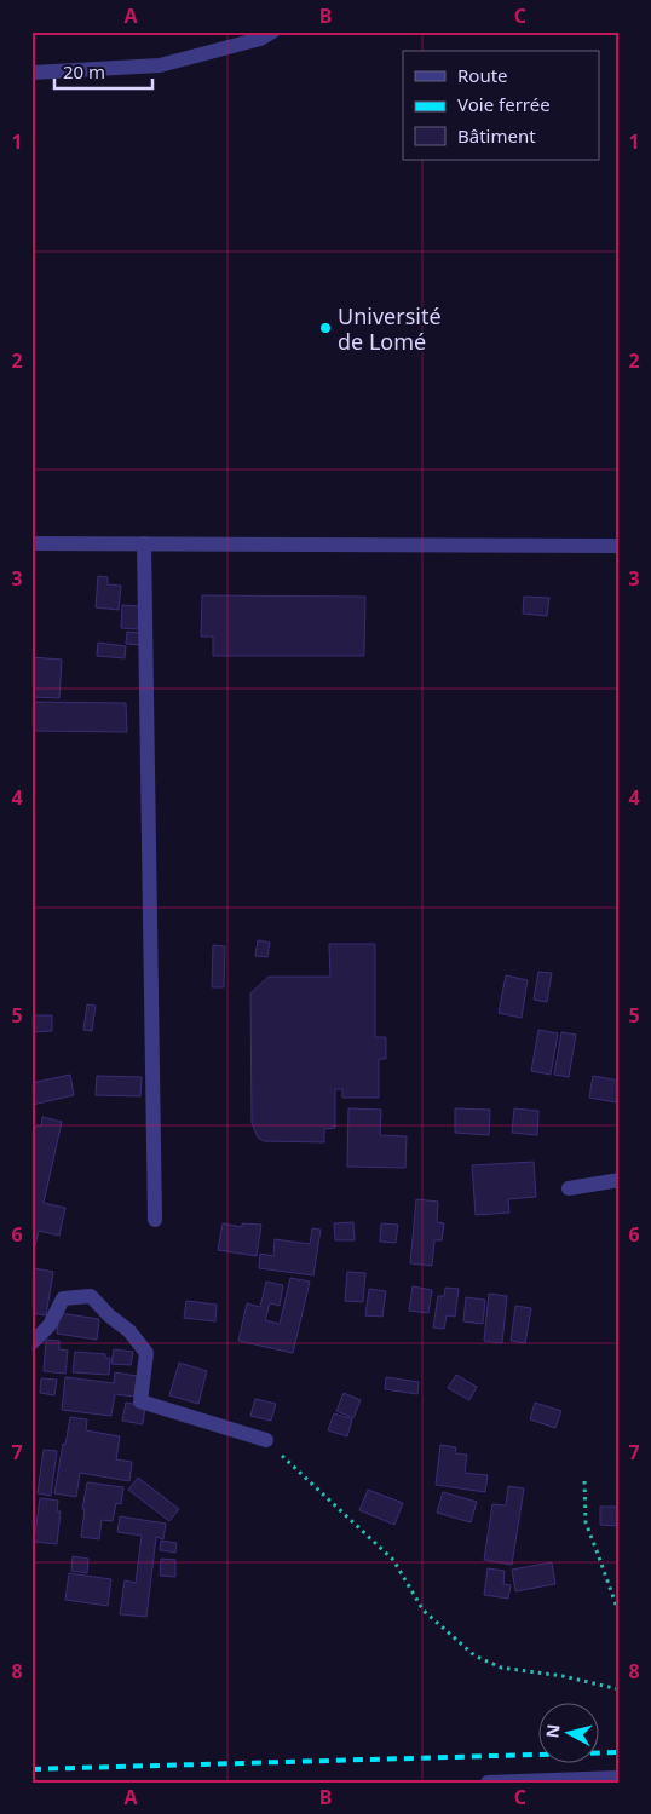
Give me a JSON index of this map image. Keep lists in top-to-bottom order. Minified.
{"places":["Université de Lomé"],"legend":["Route","Voie ferrée","Bâtiment"],"scale_bar":"20 m","north":"left","grid":{"columns":["A","B","C"],"rows":["1","2","3","4","5","6","7","8"]}}
